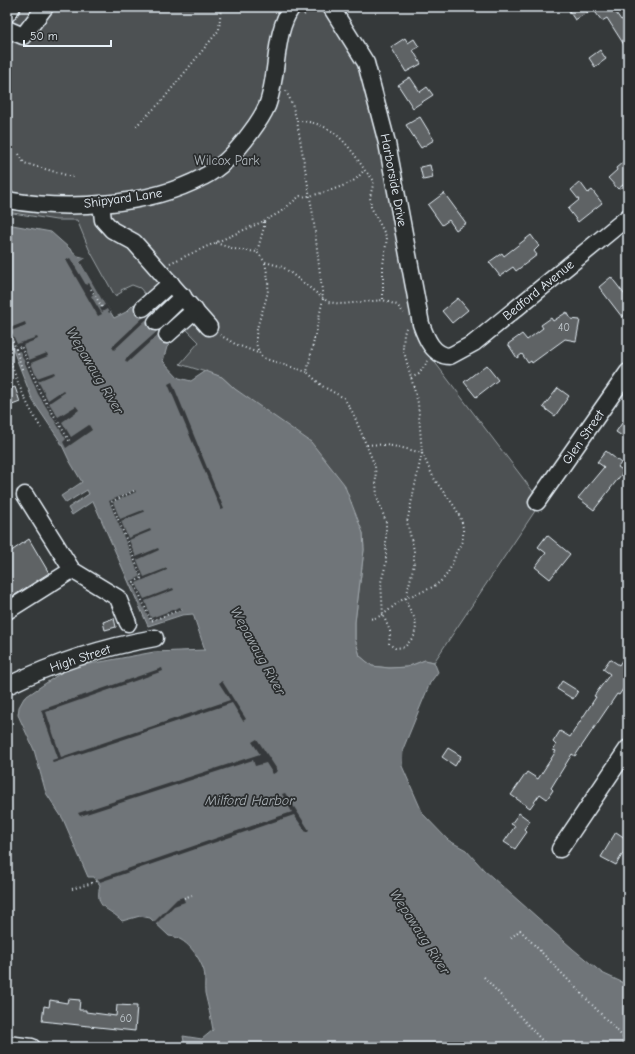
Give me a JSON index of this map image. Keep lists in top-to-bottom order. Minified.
{"streets":{"street":["Harborside Drive","Shipyard Lane","Bedford Avenue","Glen Street","High Street"]},"crossings":[["Harborside Drive","Bedford Avenue"]],"water":["Wepawaug River","Milford Harbor"],"parks":["Wilcox Park"],"house_numbers":["40","60"],"scale_bar":"50 m"}
